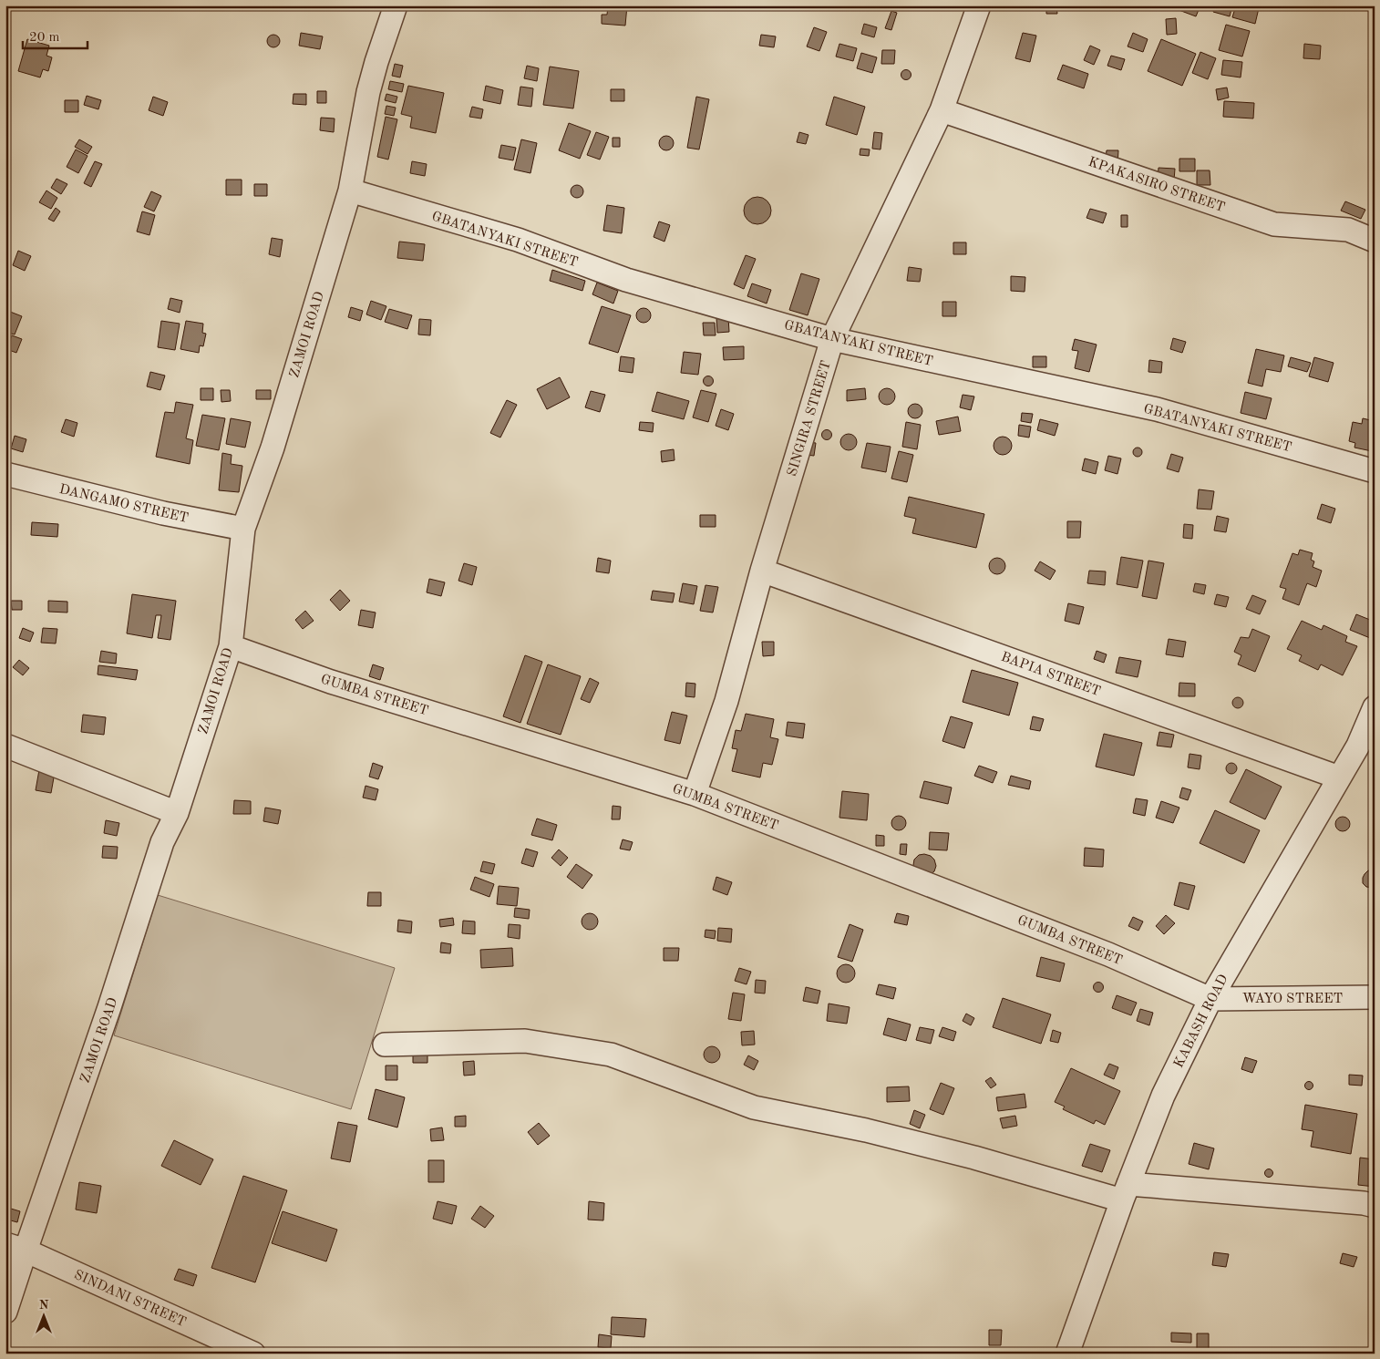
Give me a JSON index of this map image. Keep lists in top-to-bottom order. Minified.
{"streets":{"street":["KPAKASIRO STREET","GBATANYAKI STREET","ZAMOI ROAD","SINGIRA STREET","DANGAMO STREET","BAPIA STREET","GUMBA STREET","WAYO STREET","KABASH ROAD","SINDANI STREET"]},"crossings":[["KPAKASIRO STREET","SINGIRA STREET"],["GBATANYAKI STREET","ZAMOI ROAD"],["GBATANYAKI STREET","SINGIRA STREET"],["ZAMOI ROAD","DANGAMO STREET"],["ZAMOI ROAD","GUMBA STREET"],["ZAMOI ROAD","SINDANI STREET"],["SINGIRA STREET","BAPIA STREET"],["SINGIRA STREET","GUMBA STREET"],["BAPIA STREET","KABASH ROAD"],["GUMBA STREET","WAYO STREET"],["GUMBA STREET","KABASH ROAD"],["WAYO STREET","KABASH ROAD"]],"scale_bar":"20 m","north":"top"}
